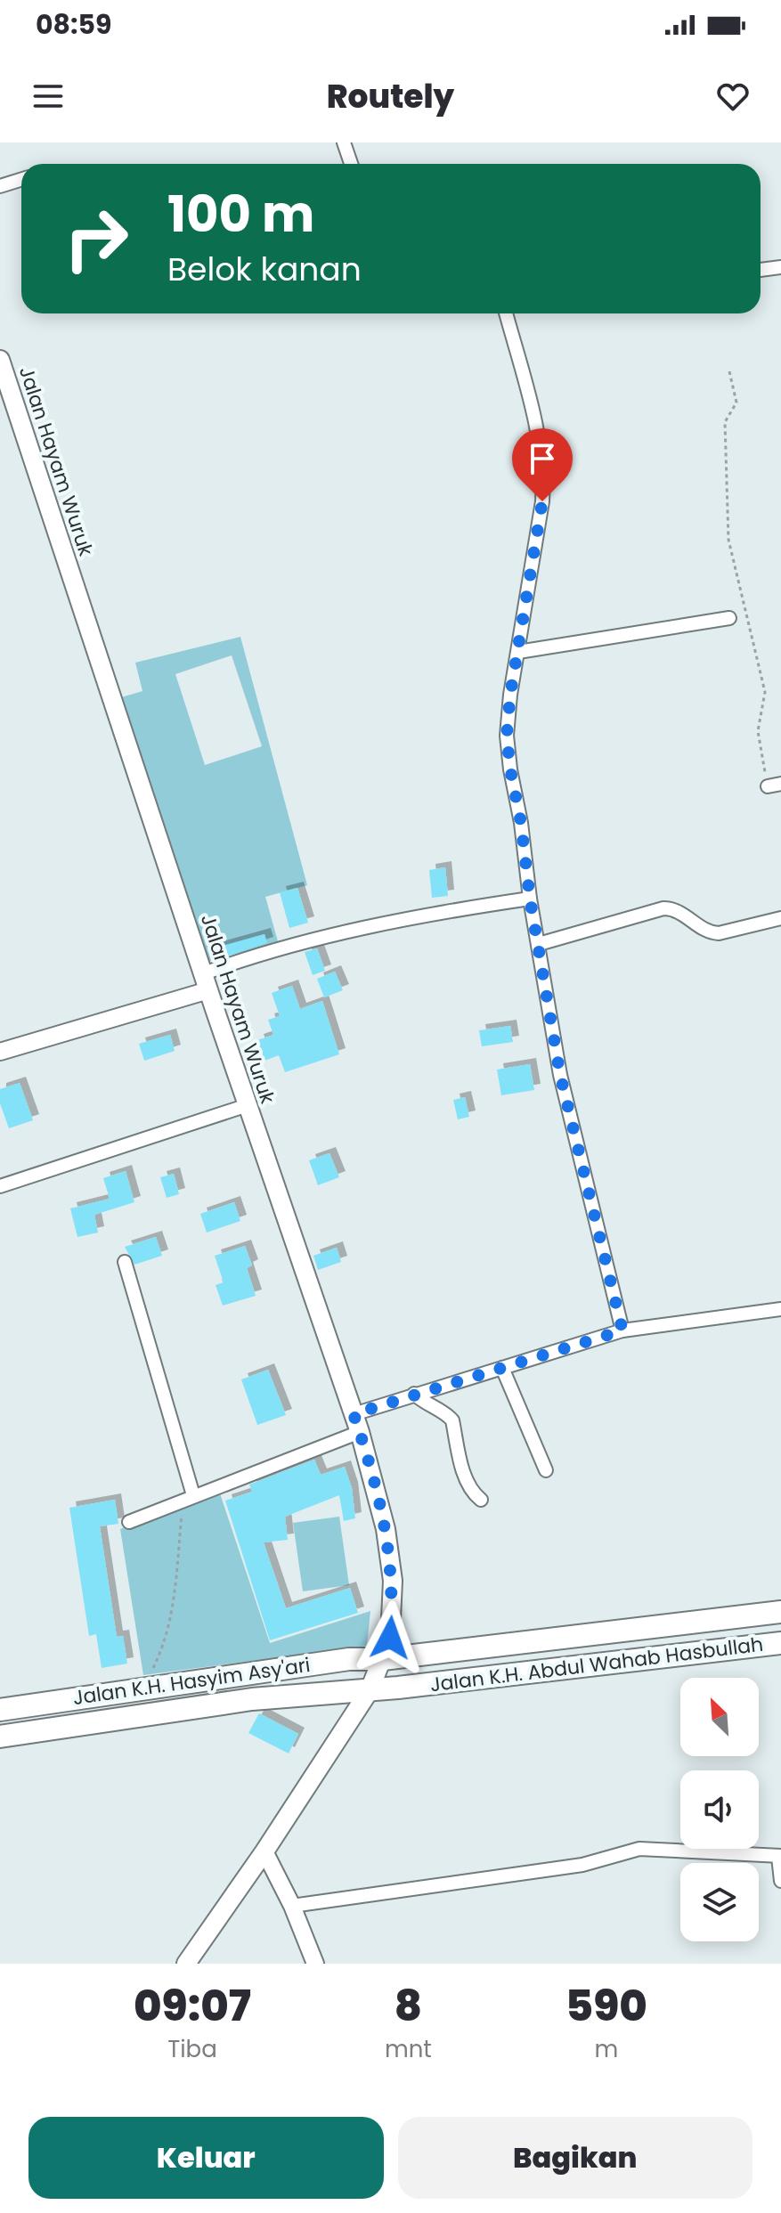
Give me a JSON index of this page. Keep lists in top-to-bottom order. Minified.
{"streets":{"highway":["Jalan K.H. Abdul Wahab Hasbullah","Jalan K.H. Hasyim Asy'ari"],"main road":["Jalan Hayam Wuruk"]},"crossings":[["Jalan Hayam Wuruk","Jalan K.H. Abdul Wahab Hasbullah"],["Jalan Hayam Wuruk","Jalan K.H. Hasyim Asy'ari"],["Jalan K.H. Abdul Wahab Hasbullah","Jalan K.H. Hasyim Asy'ari"]],"north":"top left","page":{"status":"08:59","header":"Routely","turn":["100 m","Belok kanan"],"eta":["09:07","Tiba","8","mnt","590","m"],"buttons":["Keluar","Bagikan"]}}
